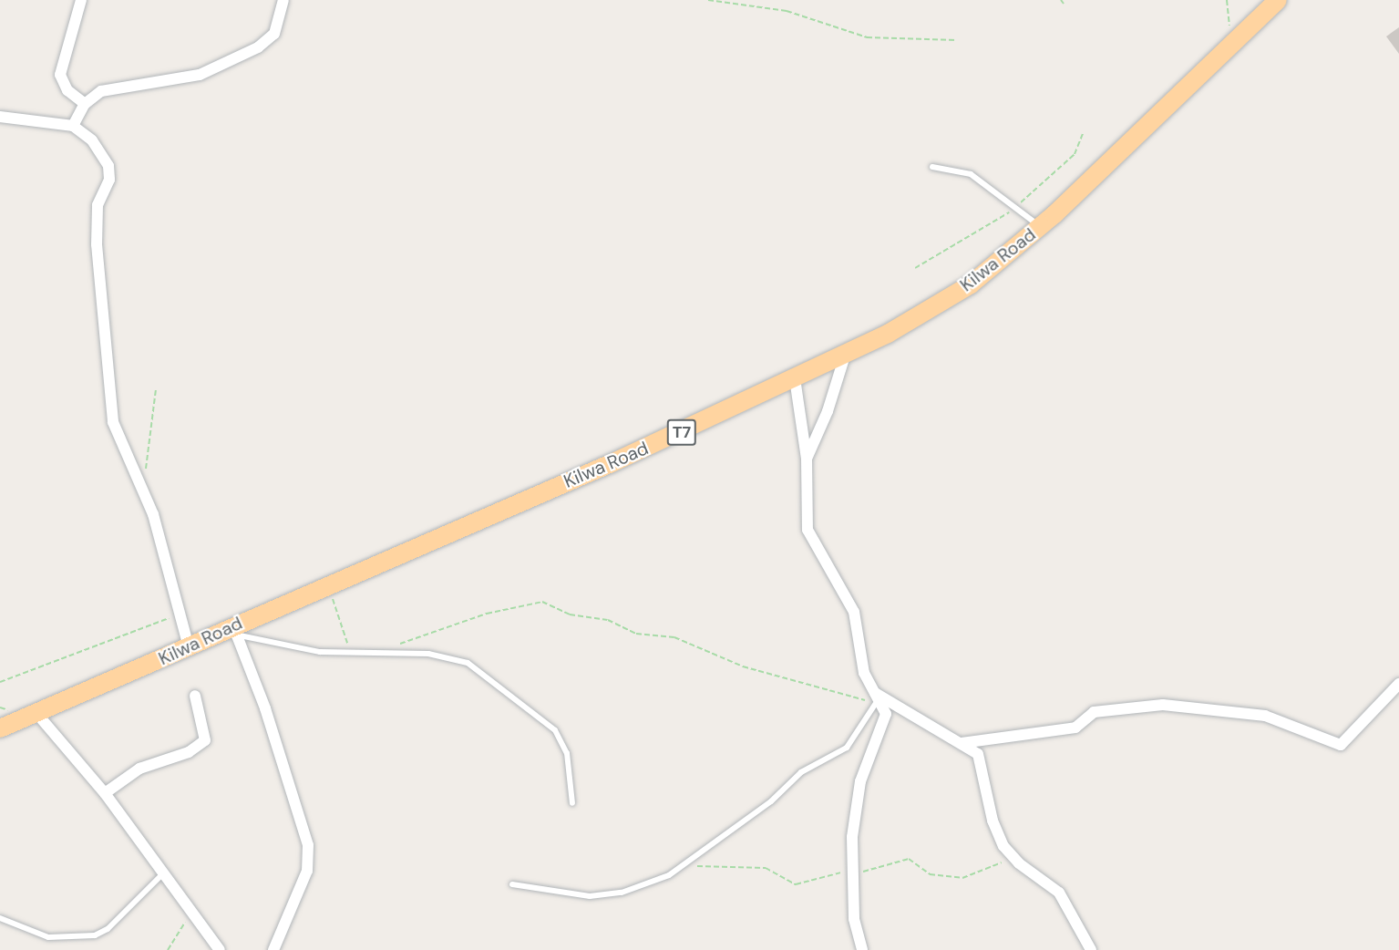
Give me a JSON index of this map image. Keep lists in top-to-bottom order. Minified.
{"streets":{"highway":["Kilwa Road","T7"]}}
